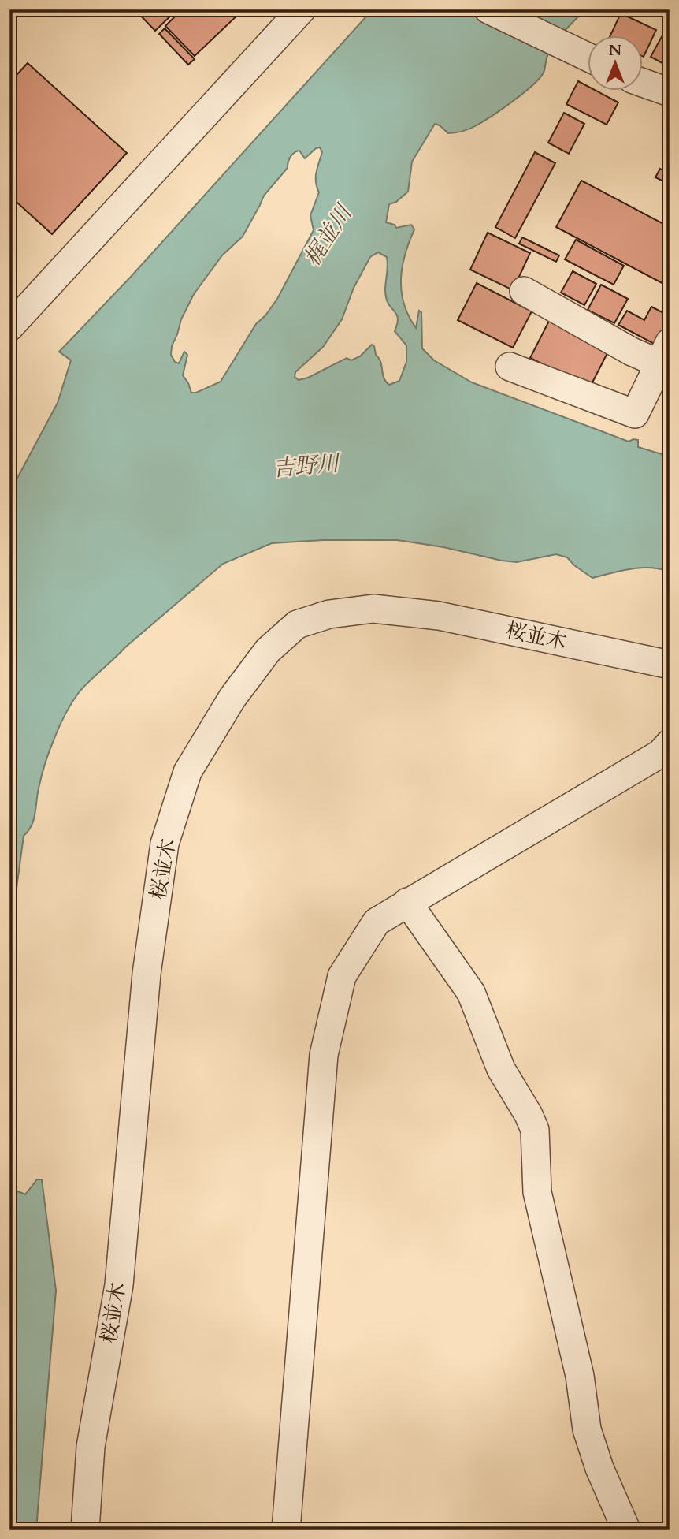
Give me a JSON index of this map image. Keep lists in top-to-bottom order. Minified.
{"streets":{"street":["桜並木"]},"water":["梶並川","吉野川"],"north":"top"}
